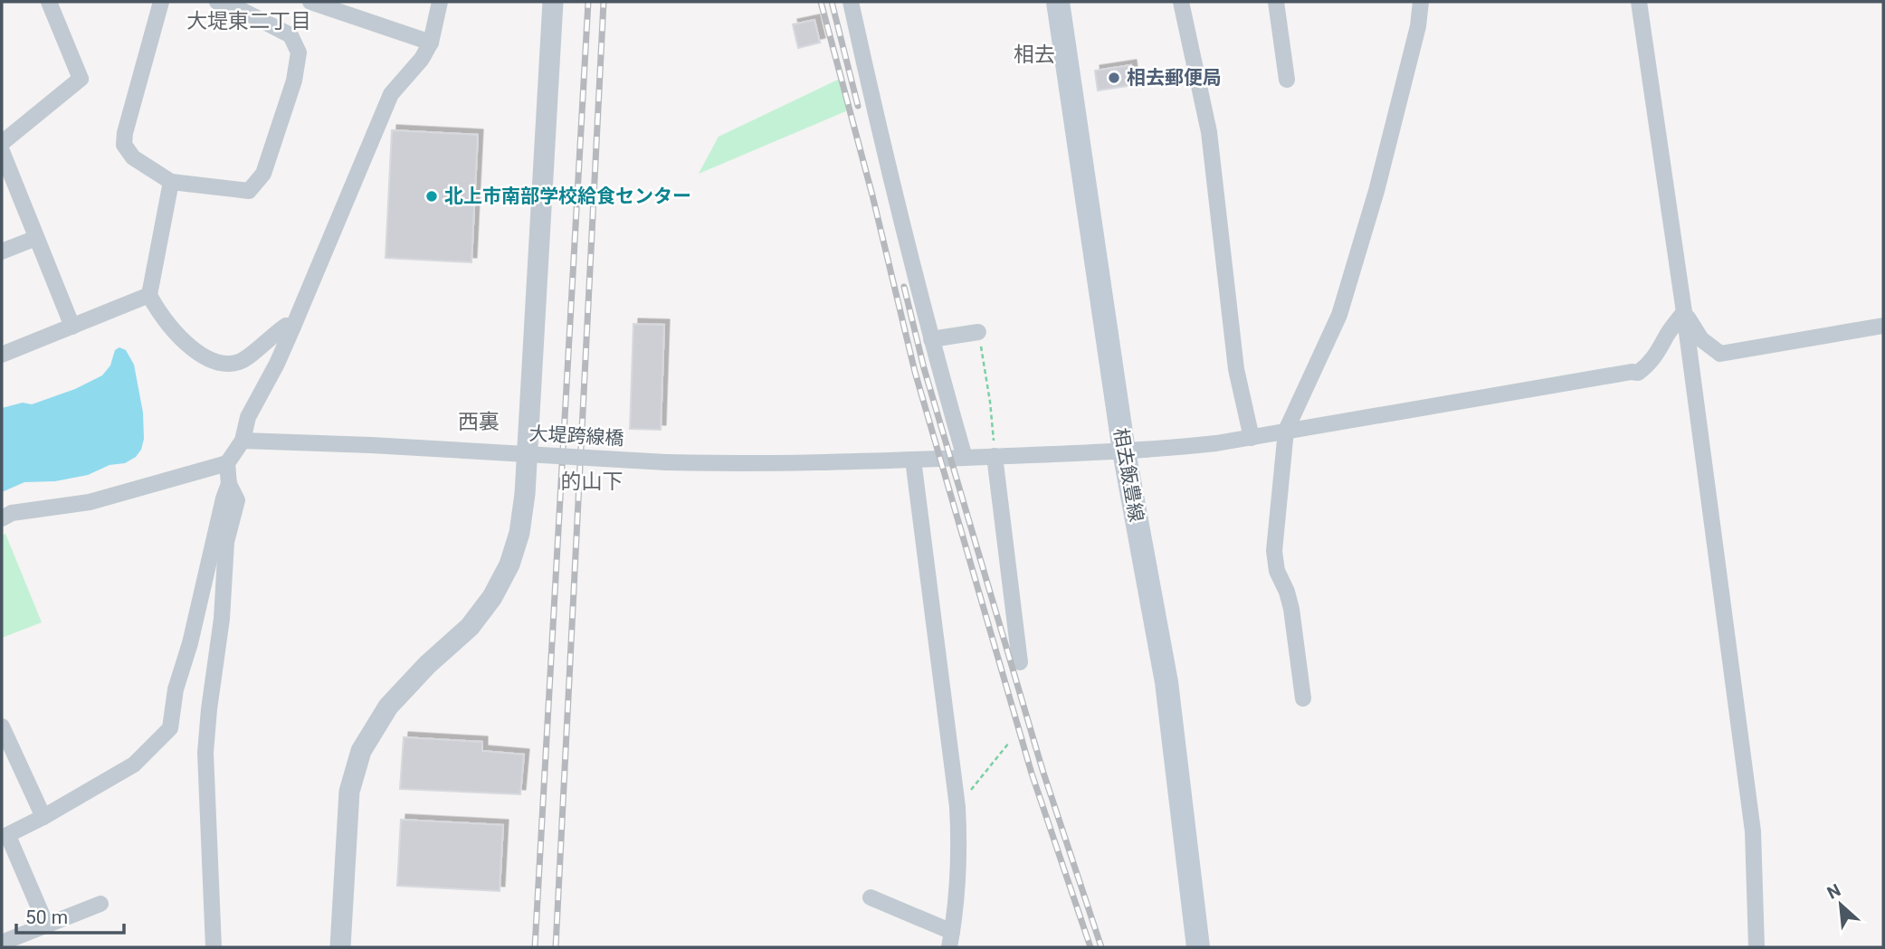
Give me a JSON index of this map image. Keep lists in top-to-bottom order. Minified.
{"streets":{"main road":["相去飯豊線"],"street":["大堤跨線橋"]},"crossings":[["大堤跨線橋","相去飯豊線"]],"districts":["大堤東二丁目","相去","西裏","的山下"],"places":["相去郵便局","北上市南部学校給食センター"],"scale_bar":"50 m","north":"top left"}
